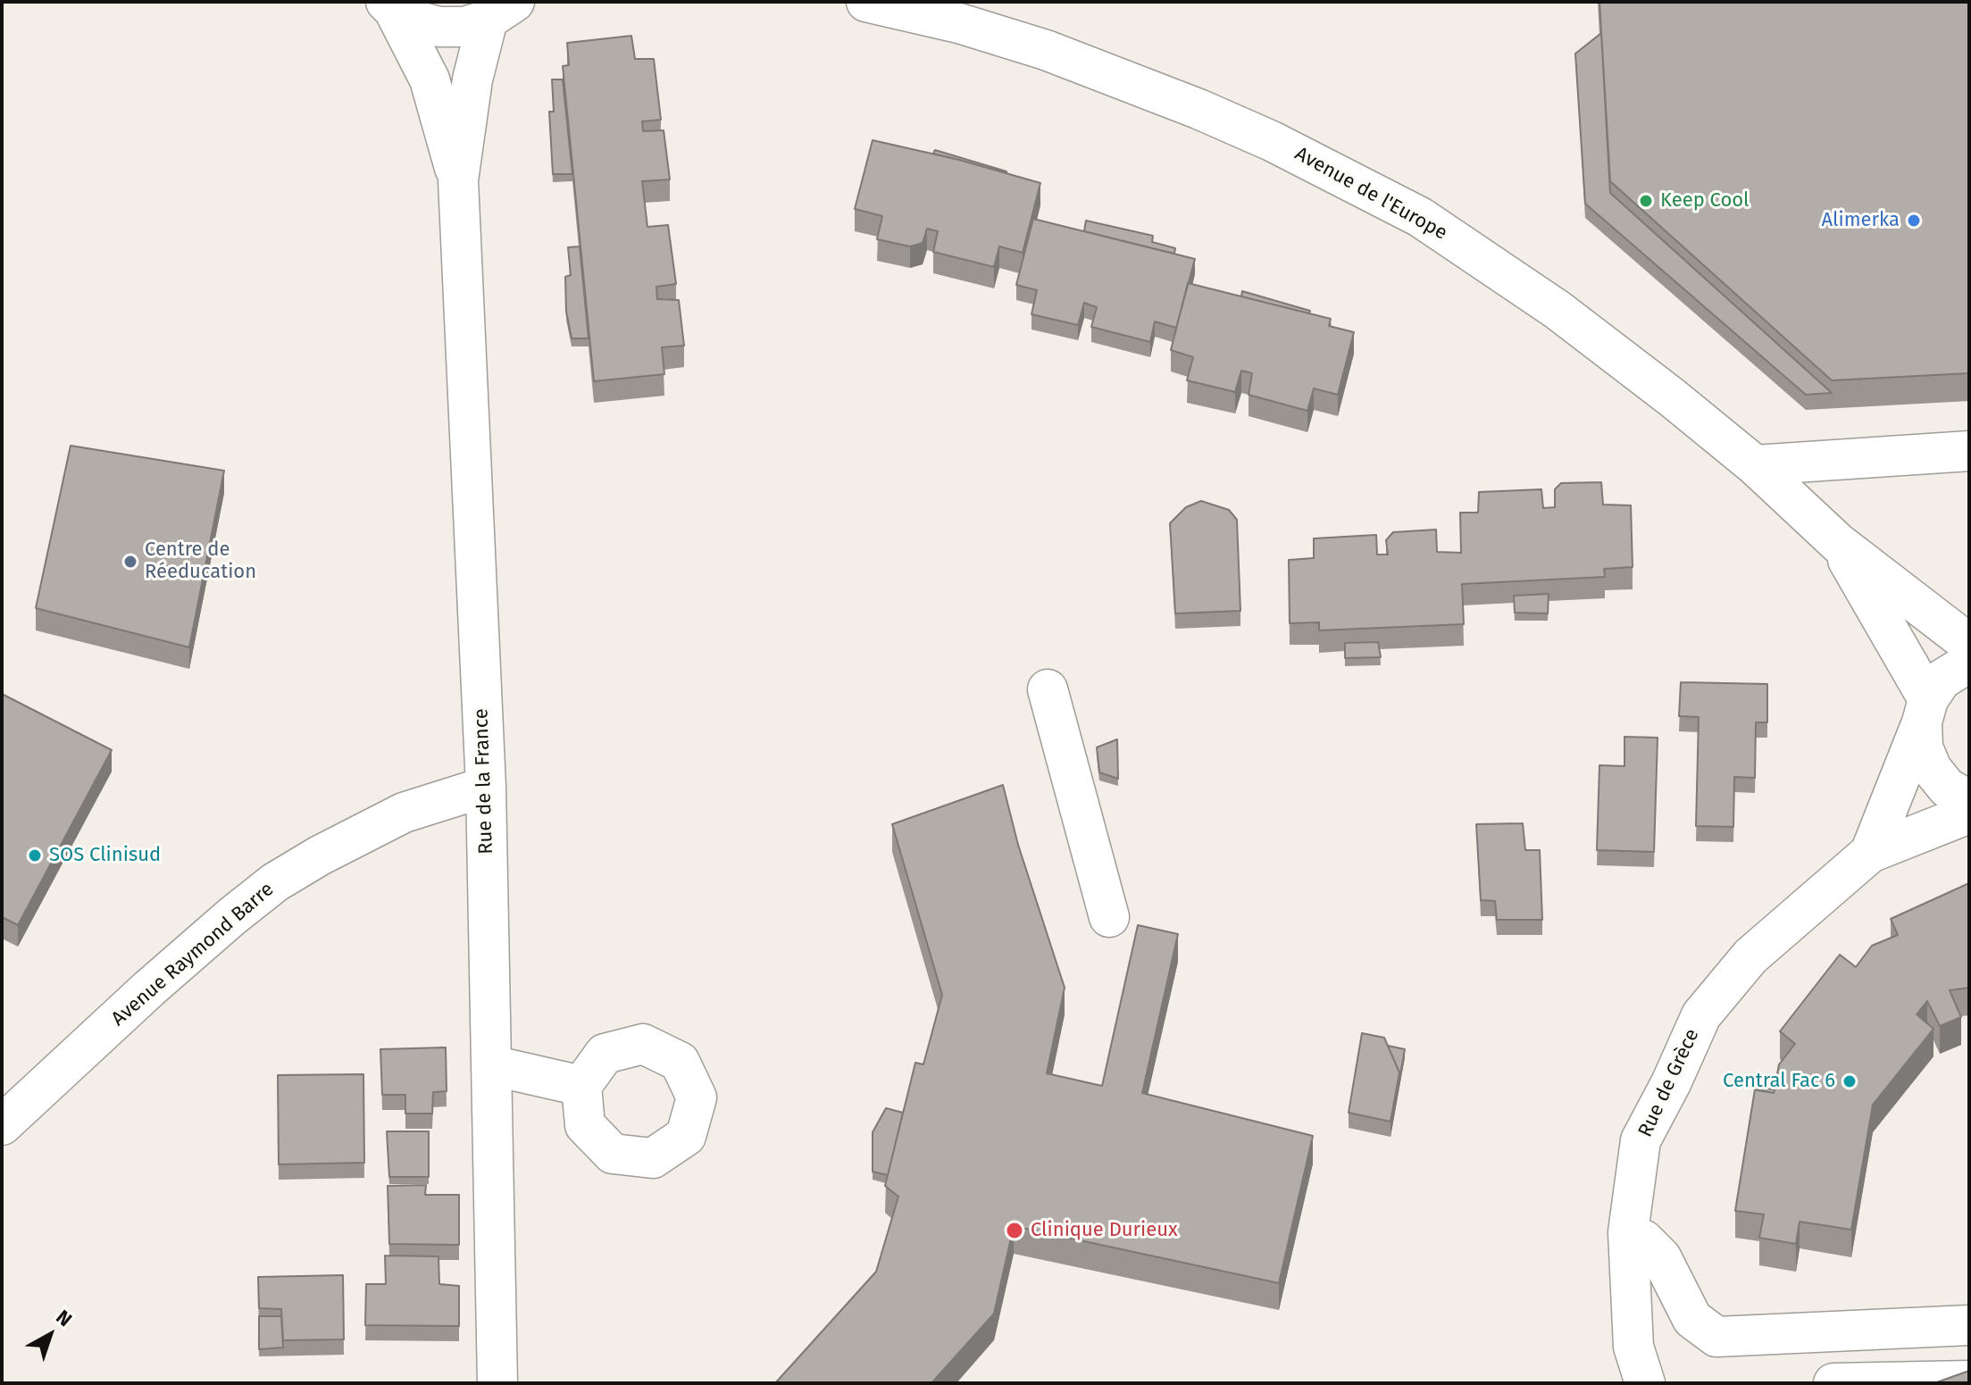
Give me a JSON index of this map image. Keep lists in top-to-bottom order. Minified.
{"streets":{"street":["Avenue de l'Europe","Rue de la France","Avenue Raymond Barre","Rue de Grèce"]},"crossings":[["Avenue de l'Europe","Rue de Grèce"],["Rue de la France","Avenue Raymond Barre"]],"places":["Keep Cool","Alimerka","Centre de Réeducation","SOS Clinisud","Central Fac 6","Clinique Durieux"],"north":"top right"}
